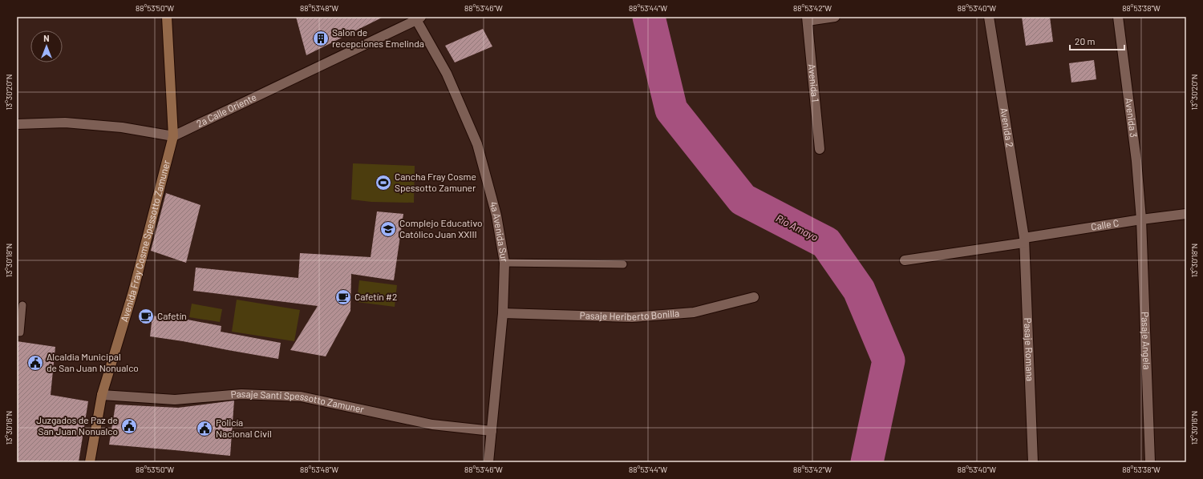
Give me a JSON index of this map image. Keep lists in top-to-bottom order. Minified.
{"streets":{"main road":["Avenida Fray Cosme Spessotto Zamuner"],"street":["Avenida 1","2a Calle Oriente","Avenida 3","Avenida 2","Calle C","4a Avenida Sur","Pasaje Heriberto Bonilla","Pasaje Angela","Pasaje Romana","Pasaje Santi Spessotto Zamuner"]},"crossings":[["2a Calle Oriente","4a Avenida Sur"],["2a Calle Oriente","Avenida Fray Cosme Spessotto Zamuner"],["Avenida 3","Calle C"],["Avenida 3","Pasaje Angela"],["Avenida 2","Calle C"],["Avenida 2","Pasaje Romana"],["Calle C","Pasaje Angela"],["Calle C","Pasaje Romana"],["4a Avenida Sur","Pasaje Heriberto Bonilla"],["4a Avenida Sur","Pasaje Santi Spessotto Zamuner"],["Avenida Fray Cosme Spessotto Zamuner","Pasaje Santi Spessotto Zamuner"]],"water":["Río Amayo"],"places":{"building":["Salon de recepciones Emelinda"],"sports":["Cancha Fray Cosme Spessotto Zamuner"],"school or university":["Complejo Educativo Católico Juan XXIII"],"cafe":["Cafetín #2","Cafetín"],"public building":["Alcaldia Municipal de San Juan Nonualco","Juzgados de Paz de San Juan Nonualco","Policía Nacional Civil"]},"scale_bar":"20 m","north":"top","coordinates":["88°53'50\"W","88°53'48\"W","88°53'46\"W","88°53'44\"W","88°53'42\"W","88°53'40\"W","88°53'38\"W","13°30'20\"N","13°30'18\"N","13°30'16\"N"]}
